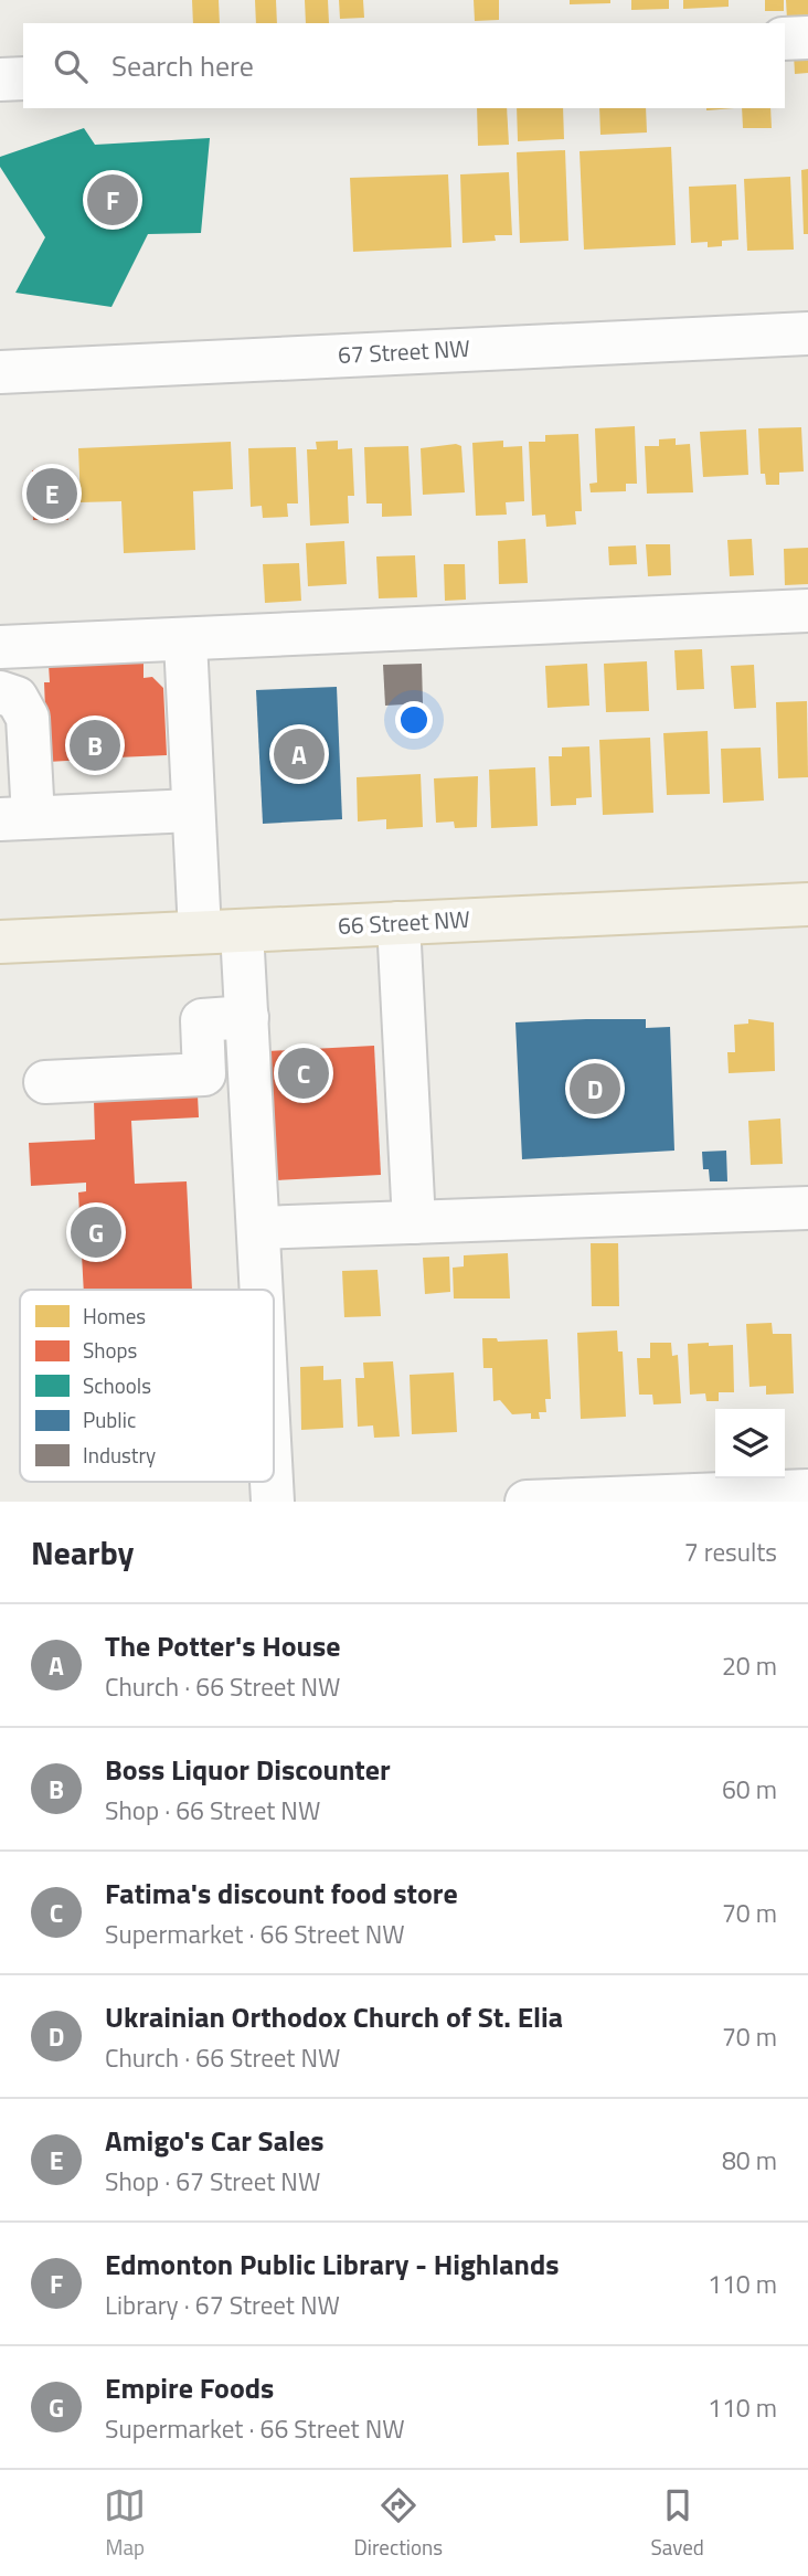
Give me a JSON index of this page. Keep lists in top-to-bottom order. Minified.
{"streets":{"main road":["66 Street NW"],"street":["67 Street NW"]},"legend":["Homes","Shops","Schools","Public","Industry"],"page":{"search":"Search here","pins":["F","E","B","A","C","D","G"],"heading":["Nearby","7 results"],"list":[{"mark":"A","name":"The Potter's House","note":"Church · 66 Street NW","value":"20 m"},{"mark":"B","name":"Boss Liquor Discounter","note":"Shop · 66 Street NW","value":"60 m"},{"mark":"C","name":"Fatima's discount food store","note":"Supermarket · 66 Street NW","value":"70 m"},{"mark":"D","name":"Ukrainian Orthodox Church of St. Elia","note":"Church · 66 Street NW","value":"70 m"},{"mark":"E","name":"Amigo's Car Sales","note":"Shop · 67 Street NW","value":"80 m"},{"mark":"F","name":"Edmonton Public Library - Highlands","note":"Library · 67 Street NW","value":"110 m"},{"mark":"G","name":"Empire Foods","note":"Supermarket · 66 Street NW","value":"110 m"}],"nav":["Map","Directions","Saved"]}}
